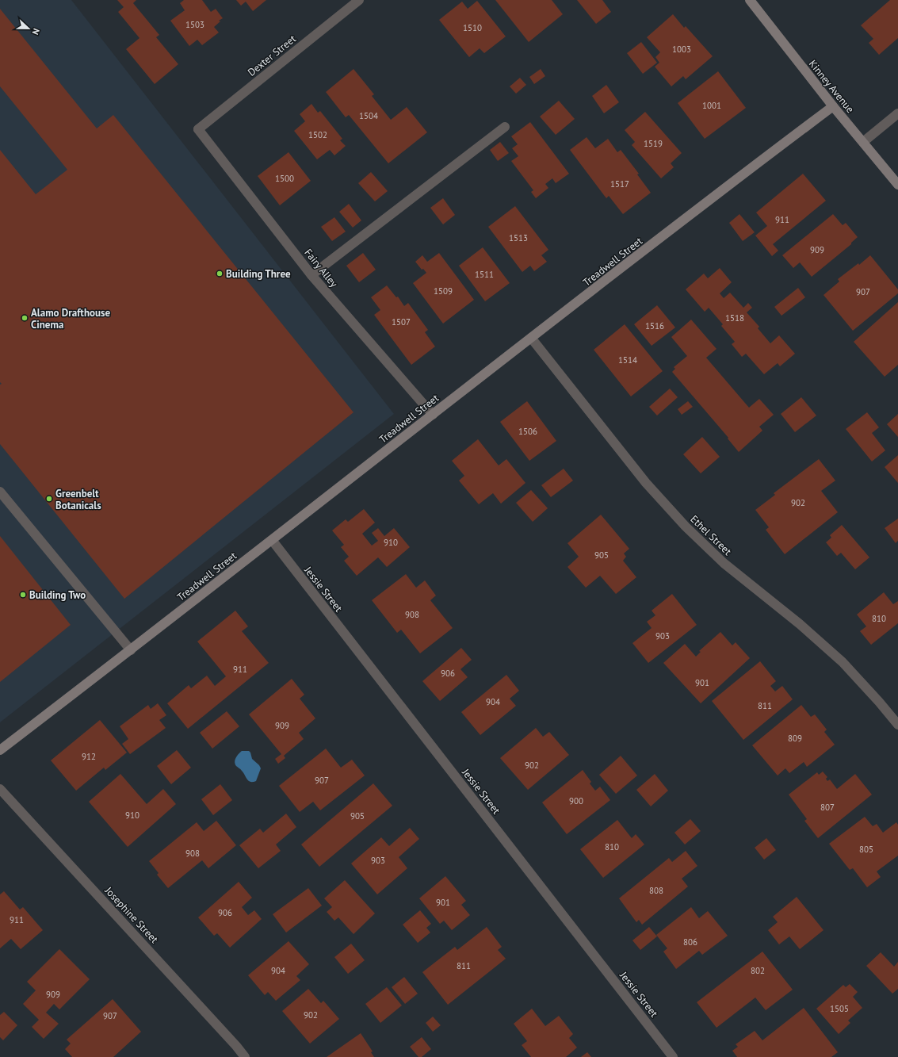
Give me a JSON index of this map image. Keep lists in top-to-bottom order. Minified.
{"streets":{"street":["Dexter Street","Kinney Avenue","Treadwell Street","Fairy Alley","Ethel Street","Jessie Street","Josephine Street"]},"crossings":[["Dexter Street","Fairy Alley"],["Kinney Avenue","Treadwell Street"],["Treadwell Street","Fairy Alley"],["Treadwell Street","Ethel Street"],["Treadwell Street","Jessie Street"]],"places":["Building Three","Alamo Drafthouse Cinema","Greenbelt Botanicals","Building Two"],"house_numbers":["1503","1510","1003","1001","1504","1502","1519","1500","1517","911","1513","909","1511","1509","907","1518","1507","1516","1514","1506","902","910","905","908","810","903","911","906","901","904","811","909","809","912","902","907","900","807","910","905","810","805","908","903","808","901","906","911","806","811","904","802","909","1505","902","907"],"north":"right"}
